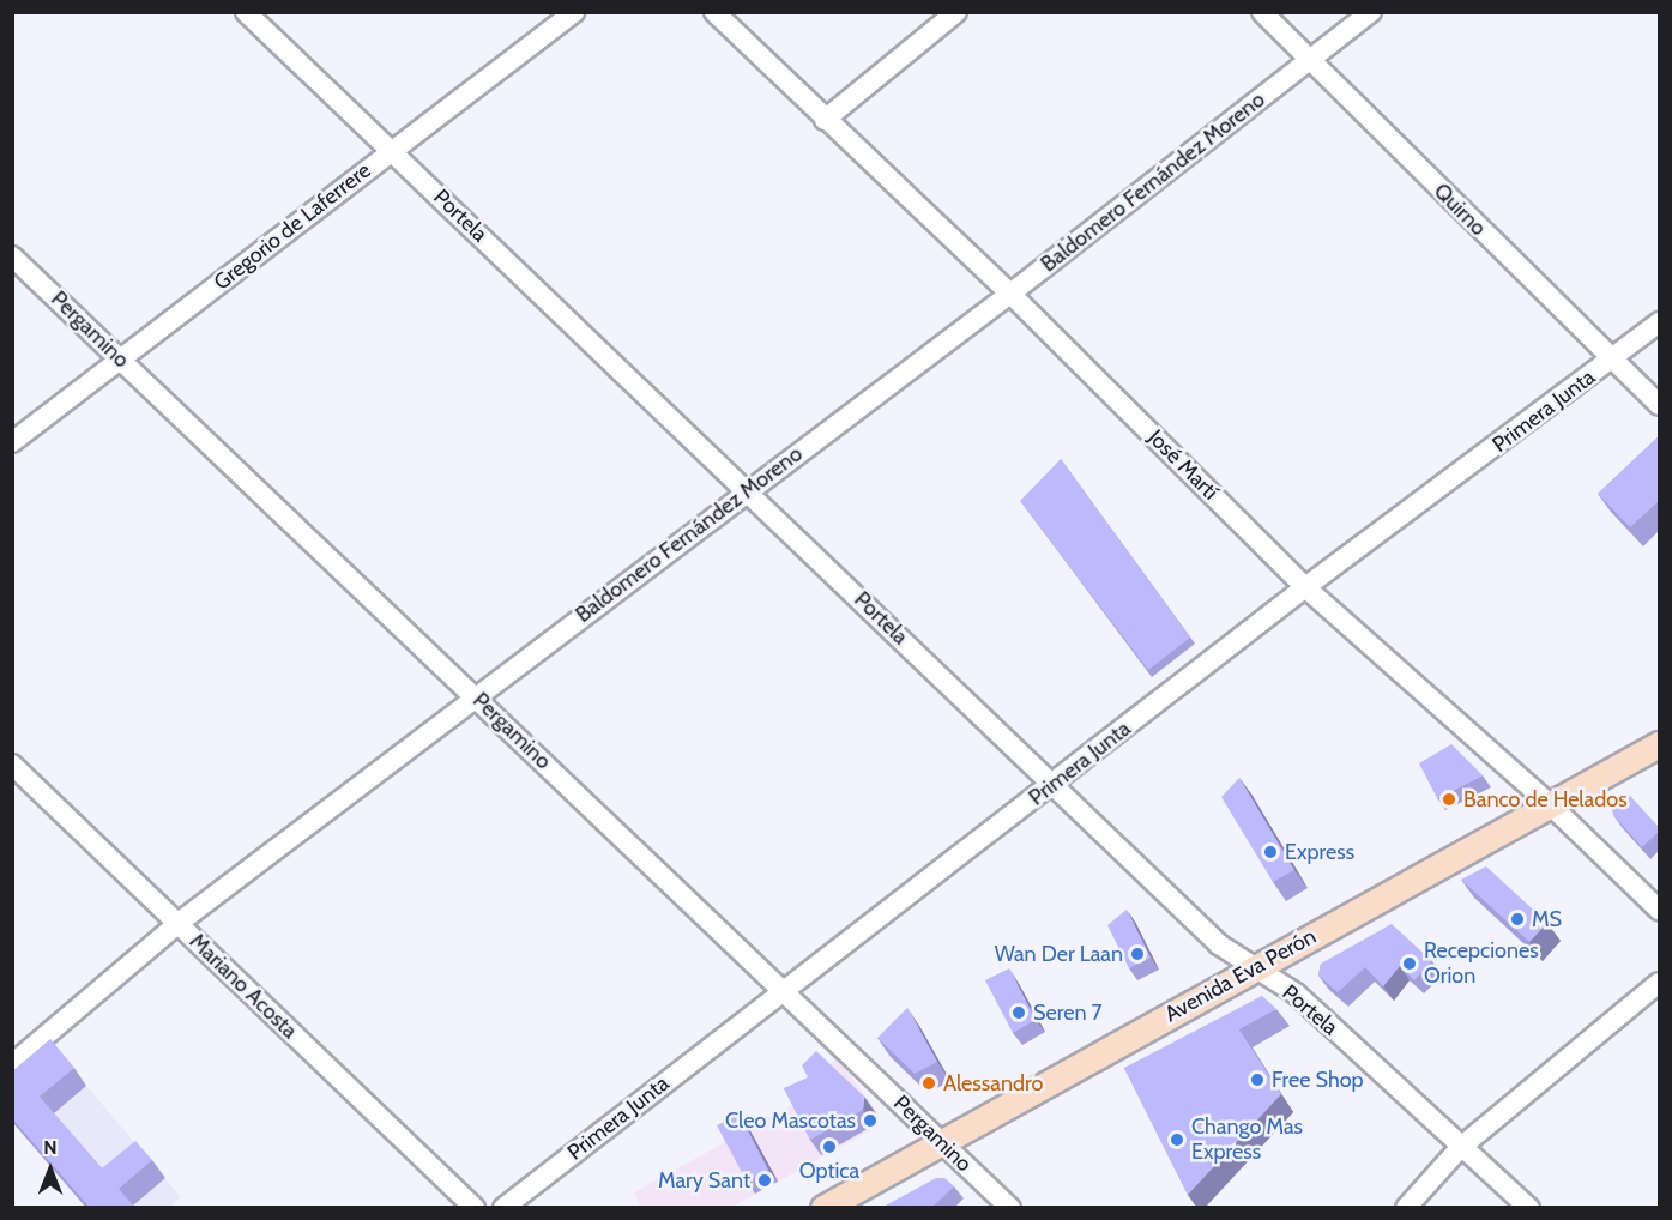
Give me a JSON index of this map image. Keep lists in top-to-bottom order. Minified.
{"streets":{"main road":["Avenida Eva Perón"],"street":["Baldomero Fernández Moreno","Quirno","Portela","Gregorio de Laferrere","Pergamino","Primera Junta","José Martí","Mariano Acosta"]},"crossings":[["Baldomero Fernández Moreno","Quirno"],["Baldomero Fernández Moreno","Portela"],["Baldomero Fernández Moreno","Pergamino"],["Baldomero Fernández Moreno","José Martí"],["Baldomero Fernández Moreno","Mariano Acosta"],["Quirno","Primera Junta"],["Portela","Gregorio de Laferrere"],["Portela","Primera Junta"],["Portela","Avenida Eva Perón"],["Gregorio de Laferrere","Pergamino"],["Pergamino","Primera Junta"],["Pergamino","Avenida Eva Perón"],["Primera Junta","José Martí"],["José Martí","Avenida Eva Perón"]],"places":["Banco de Helados","Express","MS","Wan Der Laan","Recepciones Orion","Seren 7","Free Shop","Alessandro","Cleo Mascotas","Chango Mas Express","Optica","Mary Sant"],"north":"top"}
